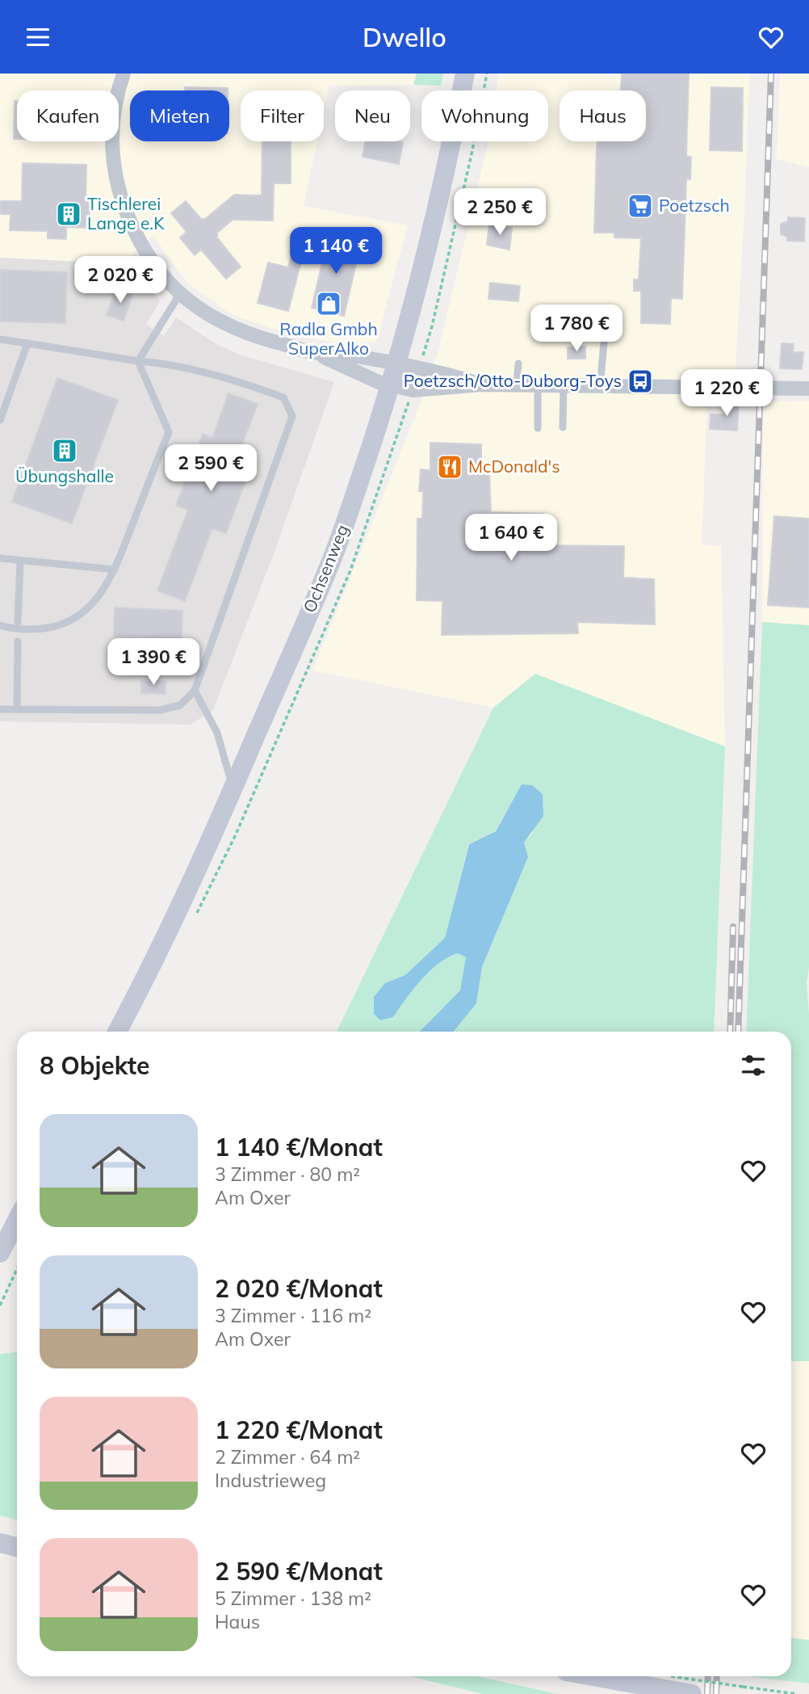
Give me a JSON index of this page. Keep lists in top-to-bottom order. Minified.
{"streets":{"main road":["Ochsenweg"]},"places":{"supermarket":["Poetzsch"],"building":["Tischlerei Lange e.K","Übungshalle"],"shop":["Radla Gmbh SuperAlko"],"bus stop":["Poetzsch/Otto-Duborg-Toys"],"restaurant":["McDonald's"]},"page":{"header":"Dwello","chip":["Kaufen","Mieten","Filter","Neu","Wohnung","Haus"],"price":["2 250 €","1 140 €","2 020 €","1 780 €","1 220 €","2 590 €","1 640 €","1 390 €"],"heading":"8 Objekte","list":[{"name":"1 140 €/Monat","note":"3 Zimmer · 80 m² · Am Oxer"},{"name":"2 020 €/Monat","note":"3 Zimmer · 116 m² · Am Oxer"},{"name":"1 220 €/Monat","note":"2 Zimmer · 64 m² · Industrieweg"},{"name":"2 590 €/Monat","note":"5 Zimmer · 138 m² · Haus"}]}}
